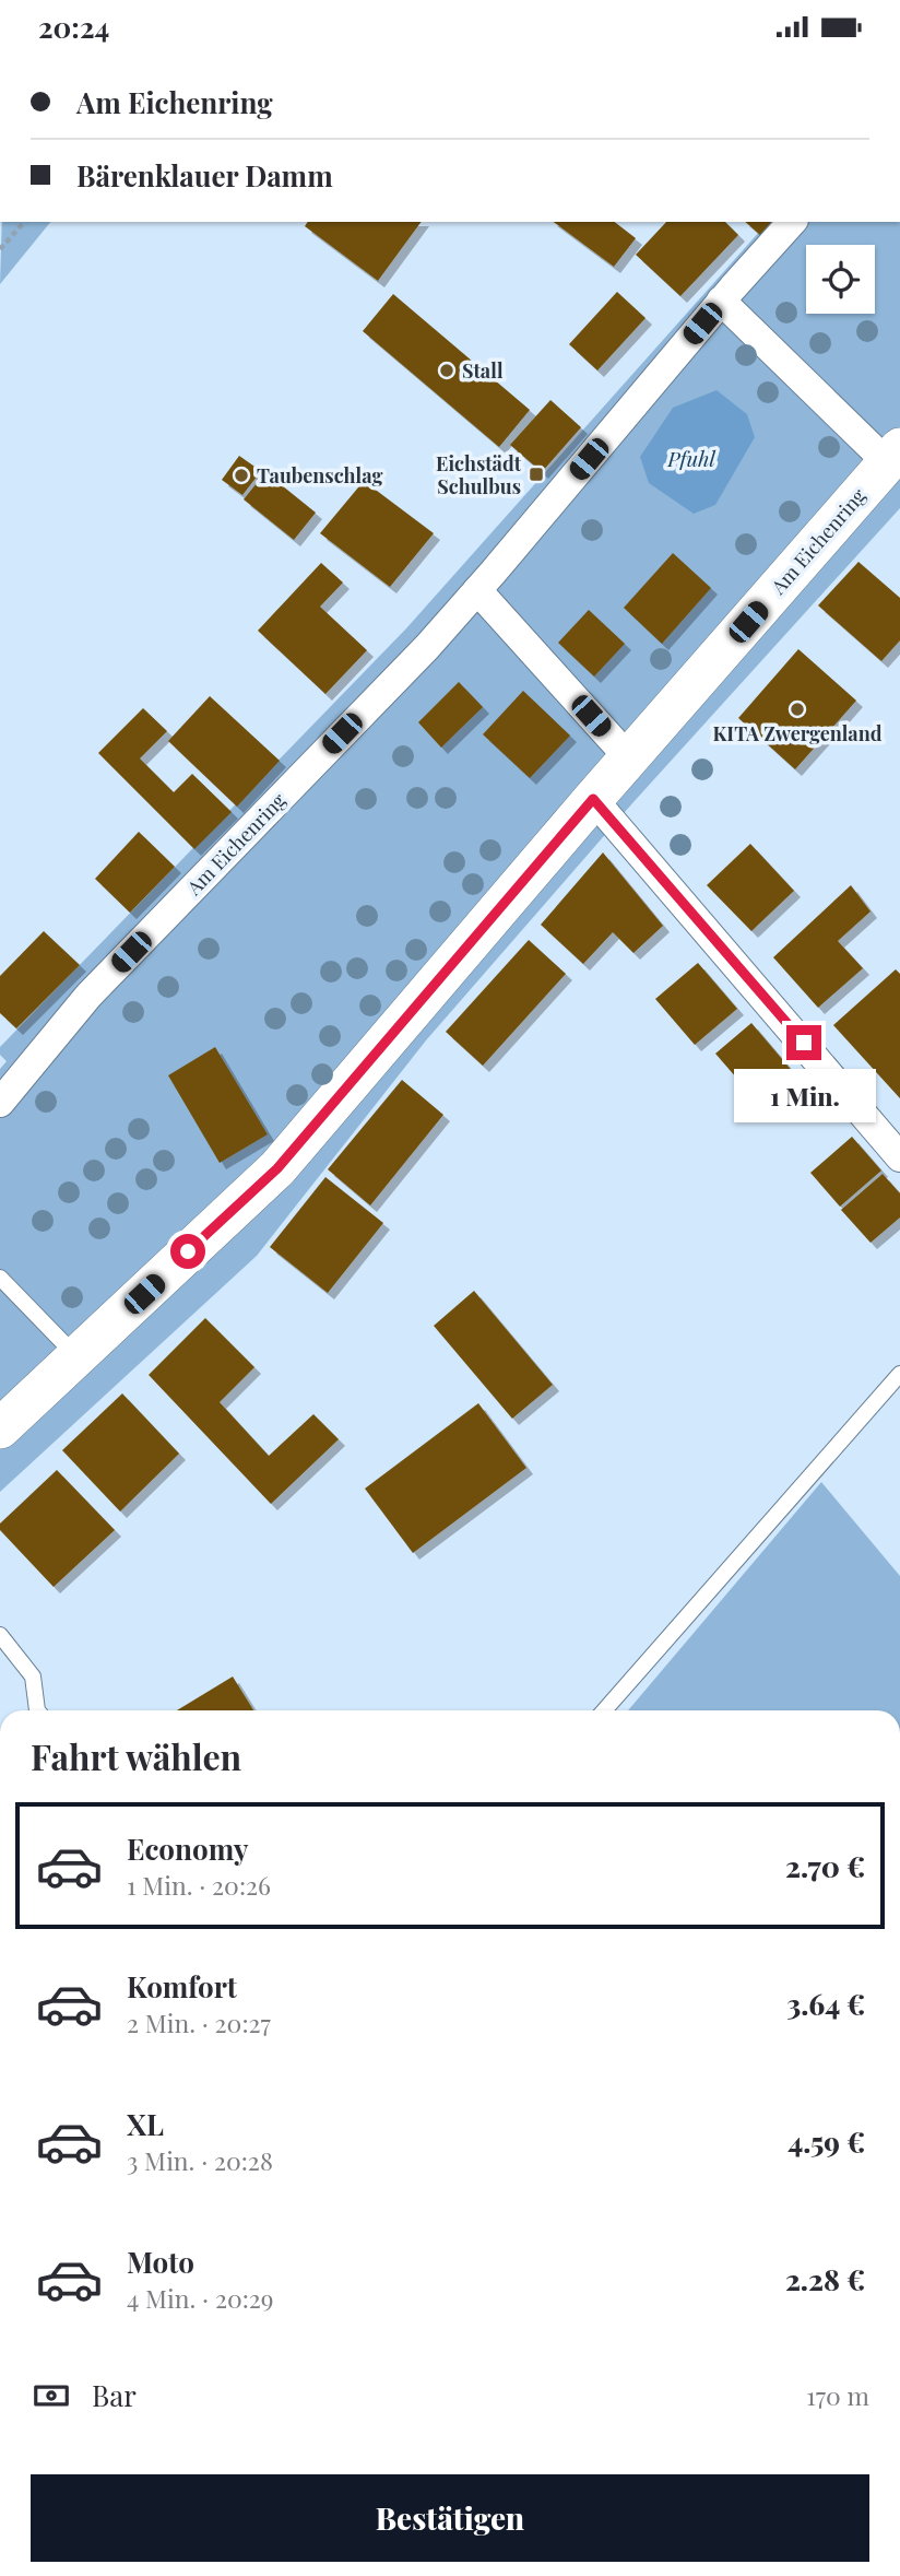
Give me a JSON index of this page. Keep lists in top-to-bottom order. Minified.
{"streets":{"main road":["Am Eichenring"]},"water":["Pfuhl"],"places":{"other":["Stall","Taubenschlag","KITA Zwergenland"],"transit":["Eichstädt Schulbus"]},"page":{"status":"20:24","banner":["Am Eichenring","Bärenklauer Damm"],"bubble":"1 Min.","heading":"Fahrt wählen","list":[{"name":"Economy","note":"1 Min. · 20:26","value":"2.70 €"},{"name":"Komfort","note":"2 Min. · 20:27","value":"3.64 €"},{"name":"XL","note":"3 Min. · 20:28","value":"4.59 €"},{"name":"Moto","note":"4 Min. · 20:29","value":"2.28 €"}],"pay":["Bar","170 m"],"buttons":"Bestätigen"}}
